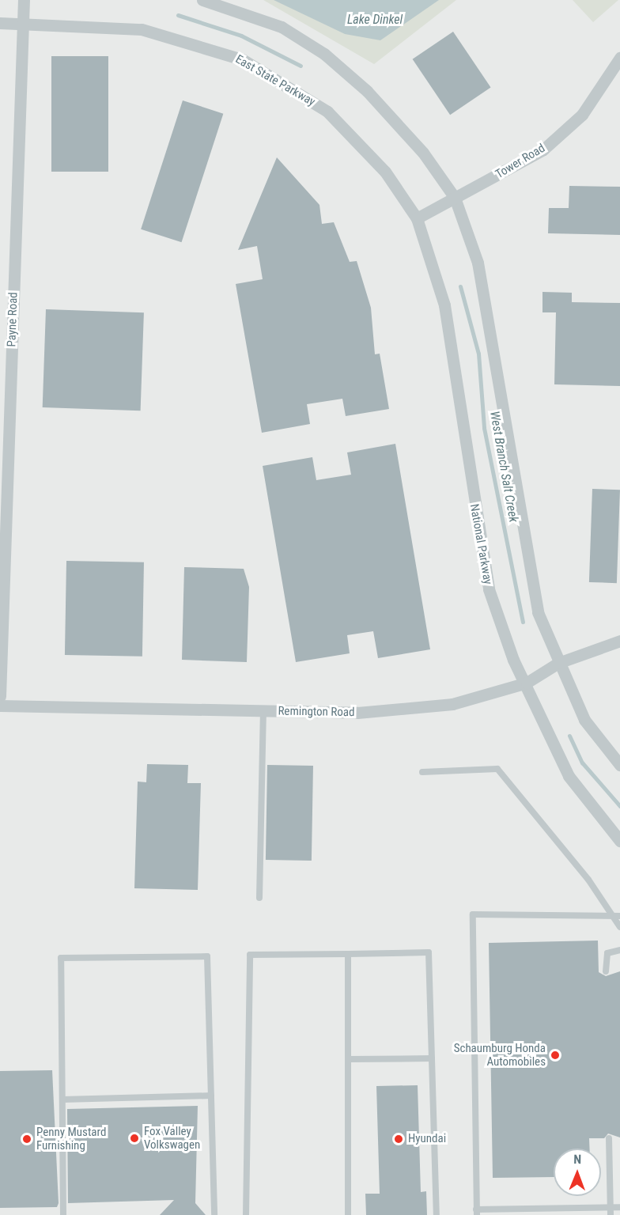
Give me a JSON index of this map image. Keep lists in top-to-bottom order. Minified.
{"streets":{"street":["East State Parkway","Tower Road","Payne Road","National Parkway","Remington Road"]},"crossings":[["East State Parkway","Tower Road"],["East State Parkway","Payne Road"],["East State Parkway","National Parkway"],["Tower Road","National Parkway"],["National Parkway","Remington Road"]],"water":["Lake Dinkel","West Branch Salt Creek"],"places":["Schaumburg Honda Automobiles","Fox Valley Volkswagen","Penny Mustard Furnishing","Hyundai"],"north":"top"}
